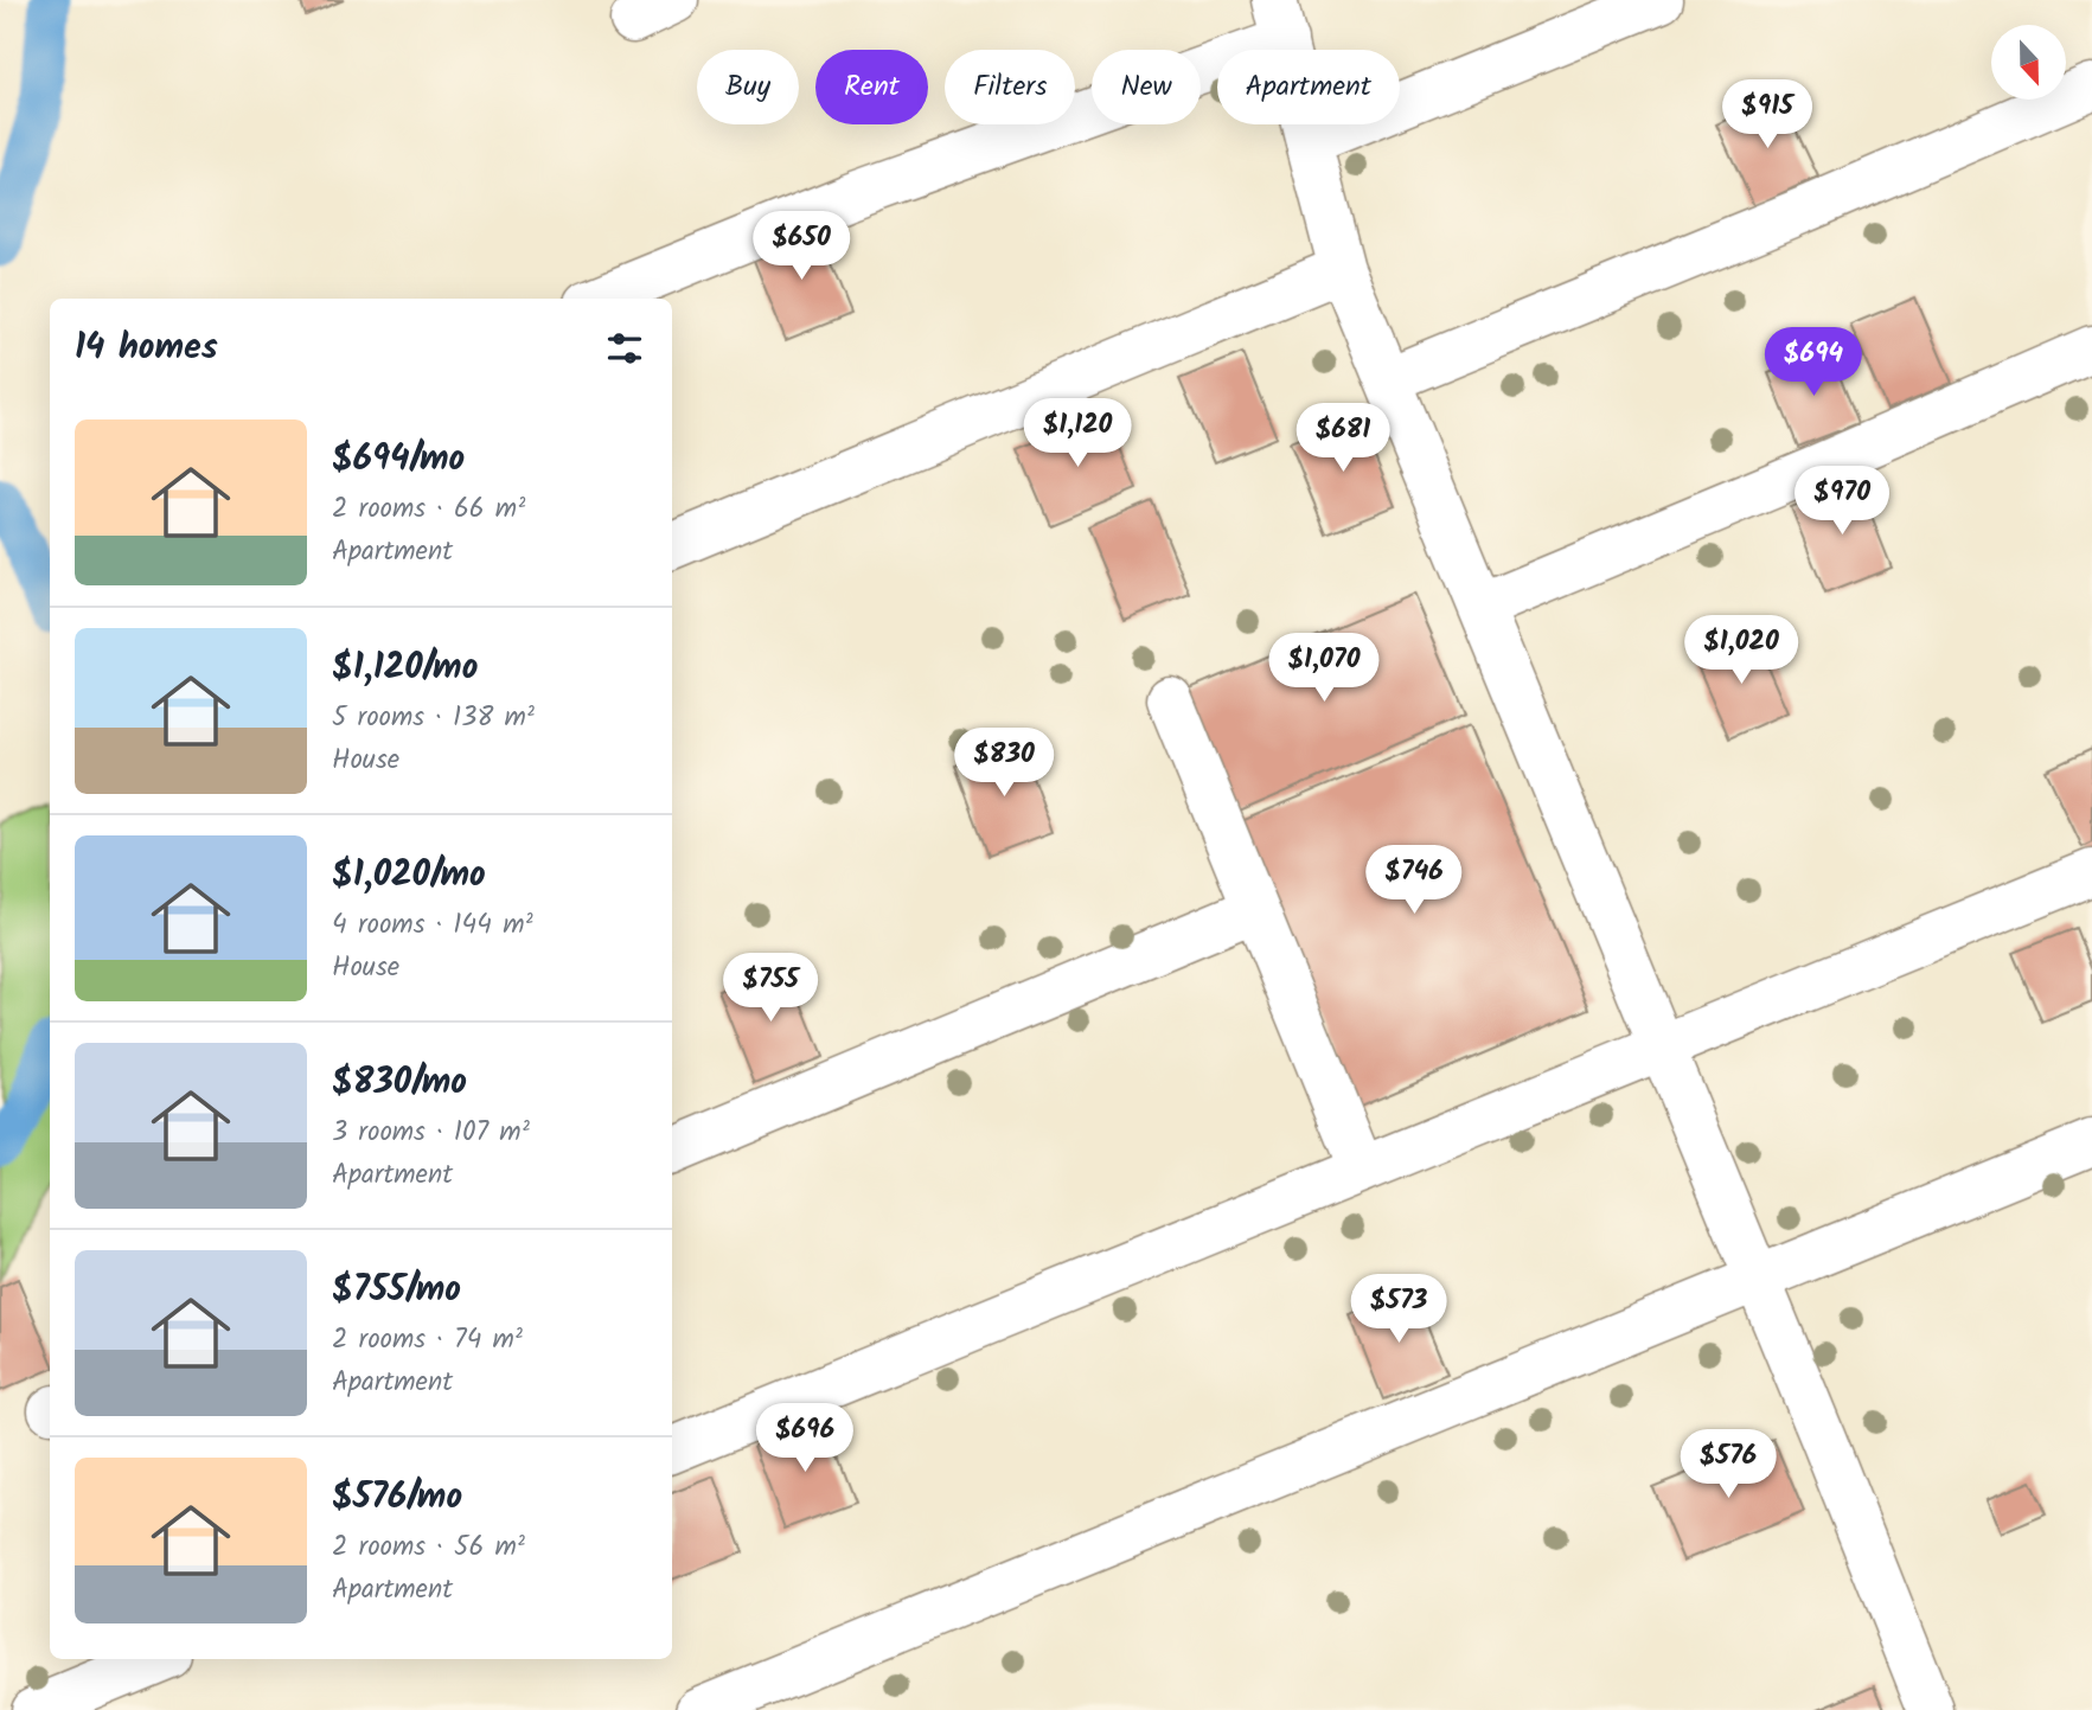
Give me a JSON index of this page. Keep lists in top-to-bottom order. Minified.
{"north":"bottom","page":{"chip":["Buy","Rent","Filters","New","Apartment"],"price":["$915","$650","$694","$1,120","$681","$970","$1,020","$1,070","$830","$746","$755","$573","$696","$576"],"heading":"14 homes","list":[{"name":"$694/mo","note":"2 rooms · 66 m² · Apartment"},{"name":"$1,120/mo","note":"5 rooms · 138 m² · House"},{"name":"$1,020/mo","note":"4 rooms · 144 m² · House"},{"name":"$830/mo","note":"3 rooms · 107 m² · Apartment"},{"name":"$755/mo","note":"2 rooms · 74 m² · Apartment"},{"name":"$576/mo","note":"2 rooms · 56 m² · Apartment"}]}}
